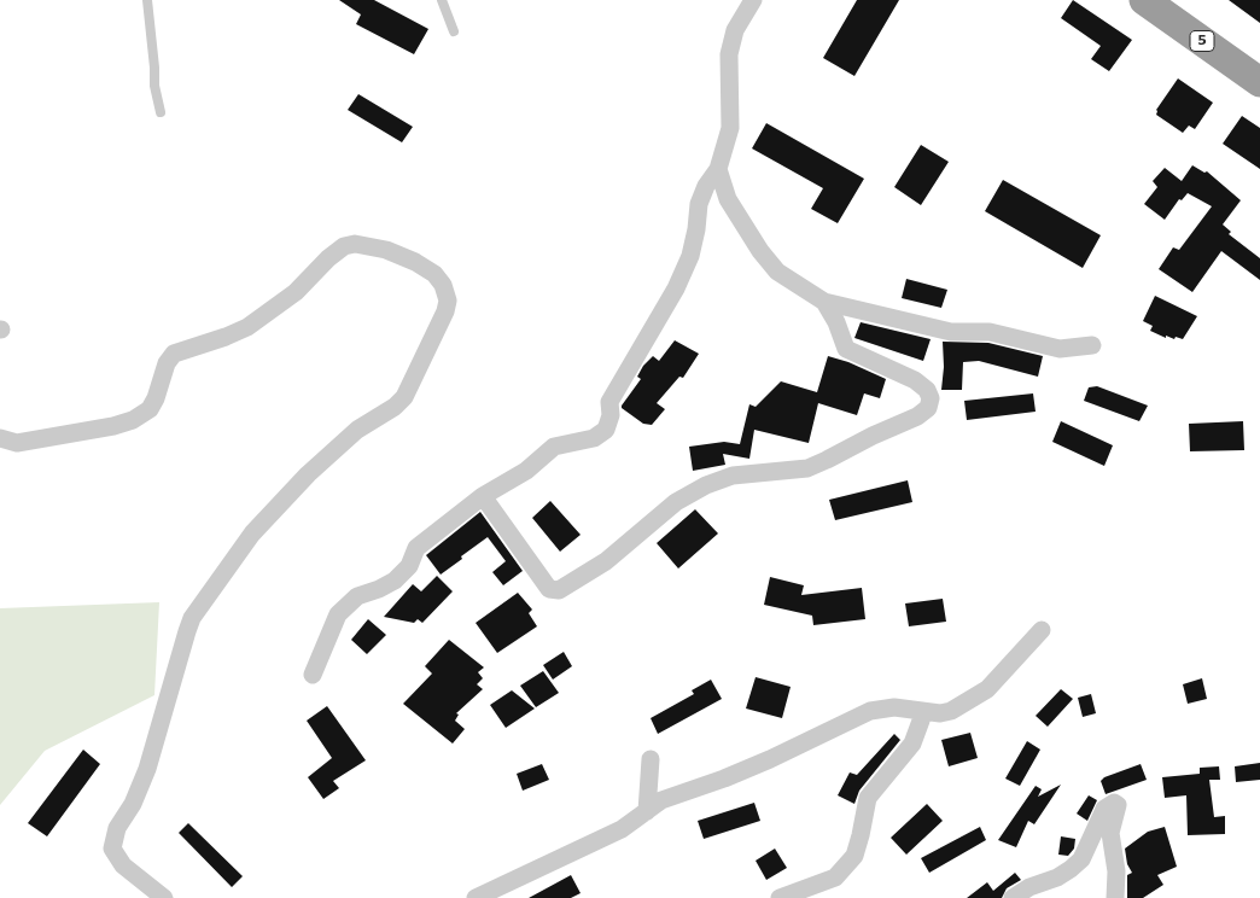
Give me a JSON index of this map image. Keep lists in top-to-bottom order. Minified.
{"streets":{"highway":["5"]}}
